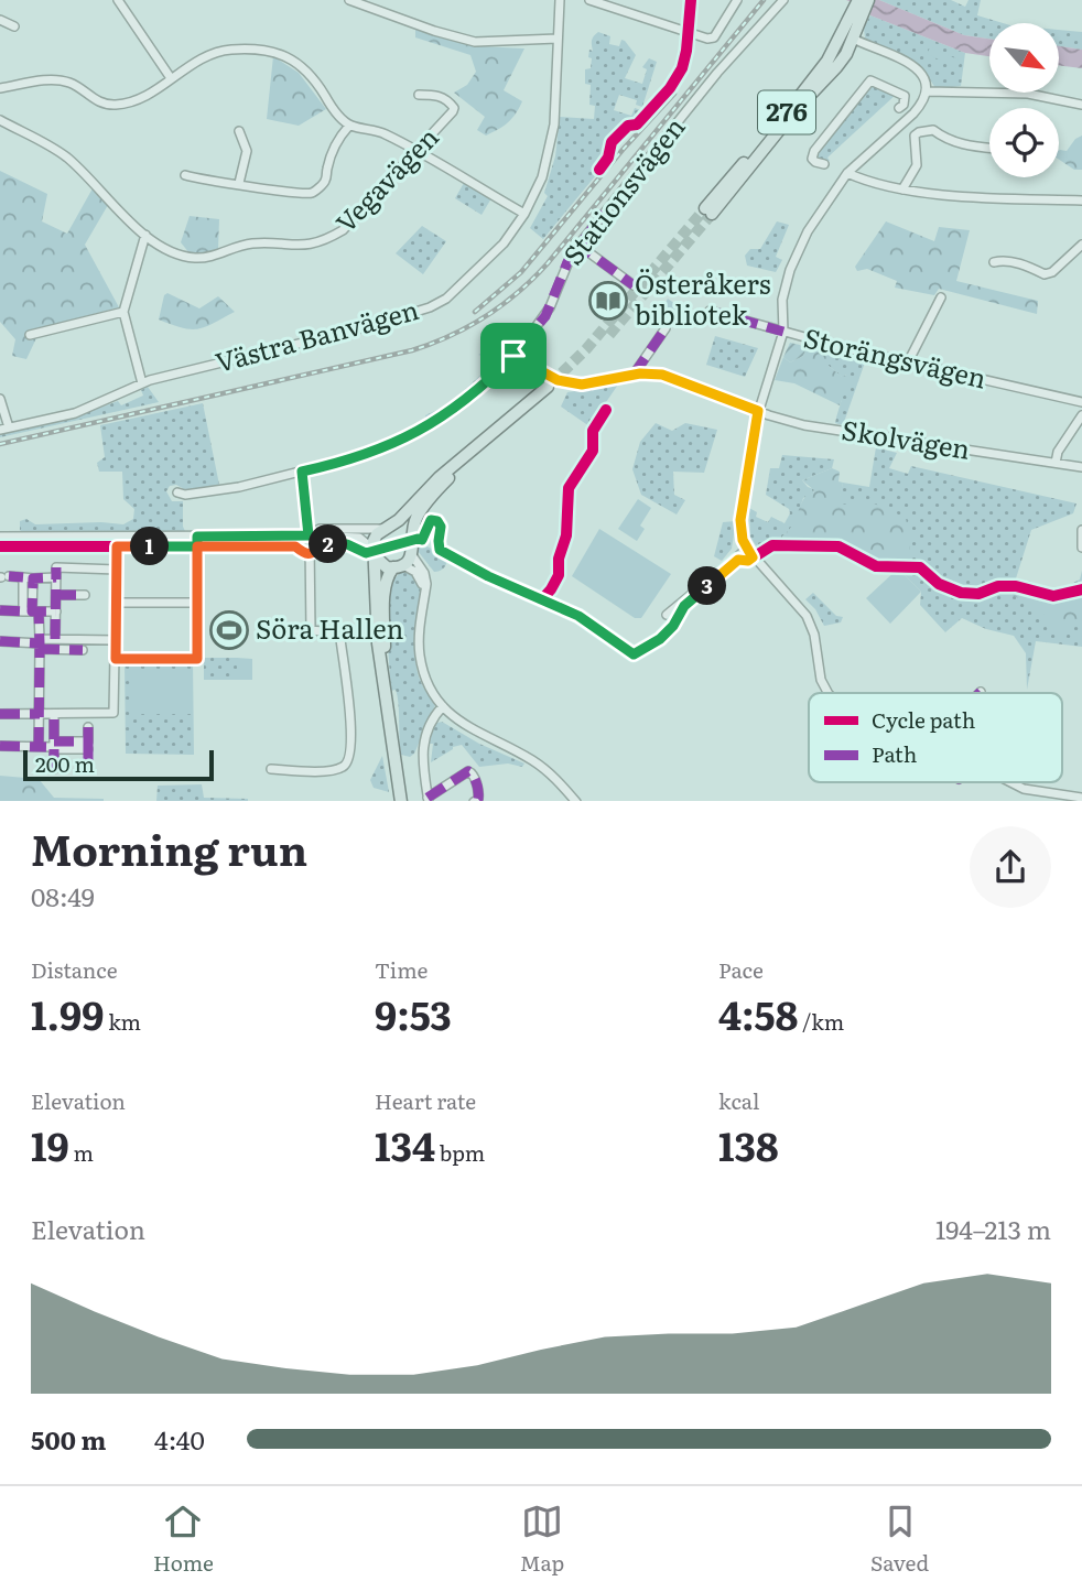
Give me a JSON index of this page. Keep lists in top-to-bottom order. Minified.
{"streets":{"main road":["276"],"street":["Vegavägen","Stationsvägen","Västra Banvägen","Storängsvägen","Skolvägen"]},"crossings":[["Stationsvägen","Skolvägen"]],"places":{"library":["Österåkers bibliotek"],"sports":["Söra Hallen"]},"legend":["Cycle path","Path"],"scale_bar":"200 m","north":"bottom right","page":{"pins":["2","1","3"],"scale":"200 m","heading":["Morning run","08:49"],"stats":[["Distance","1.99 km"],["Time","9:53"],["Pace","4:58 /km"],["Elevation","19 m"],["Heart rate","134 bpm"],["kcal","138"]],"chart":["Elevation","194–213 m"],"list":[{"name":"500 m","note":"4:40"}],"tabs":["Home","Map","Saved"]}}
